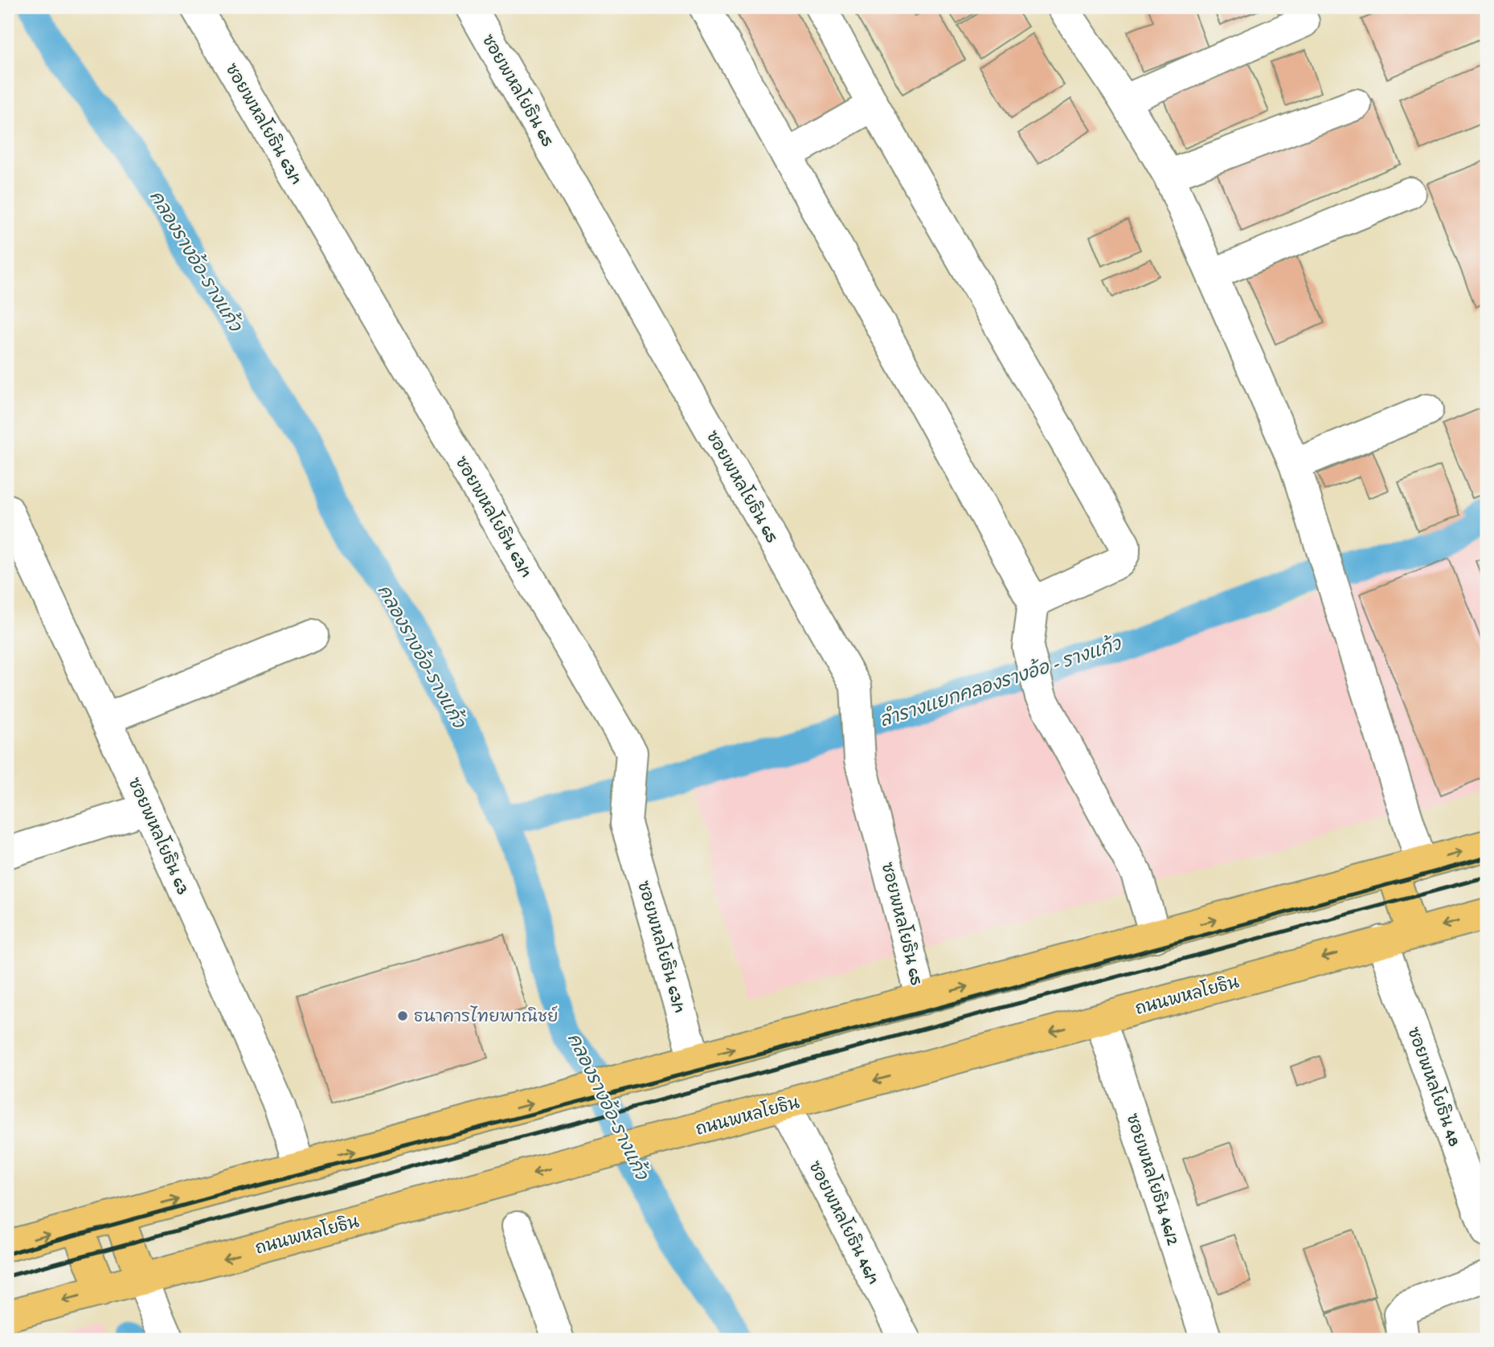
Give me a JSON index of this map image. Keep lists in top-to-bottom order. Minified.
{"streets":{"main road":["ถนนพหลโยธิน"],"street":["ซอยพหลโยธิน 65","ซอยพหลโยธิน 63/1","ซอยพหลโยธิน 63","ซอยพหลโยธิน 48","ซอยพหลโยธิน 46/2","ซอยพหลโยธิน 46/1"]},"crossings":[["ถนนพหลโยธิน","ซอยพหลโยธิน 48"],["ถนนพหลโยธิน","ซอยพหลโยธิน 46/2"],["ถนนพหลโยธิน","ซอยพหลโยธิน 46/1"]],"water":["คลองรางอ้อ-รางแก้ว","ลำรางแยกคลองรางอ้อ - รางแก้ว"],"places":["ธนาคารไทยพาณิชย์"]}
